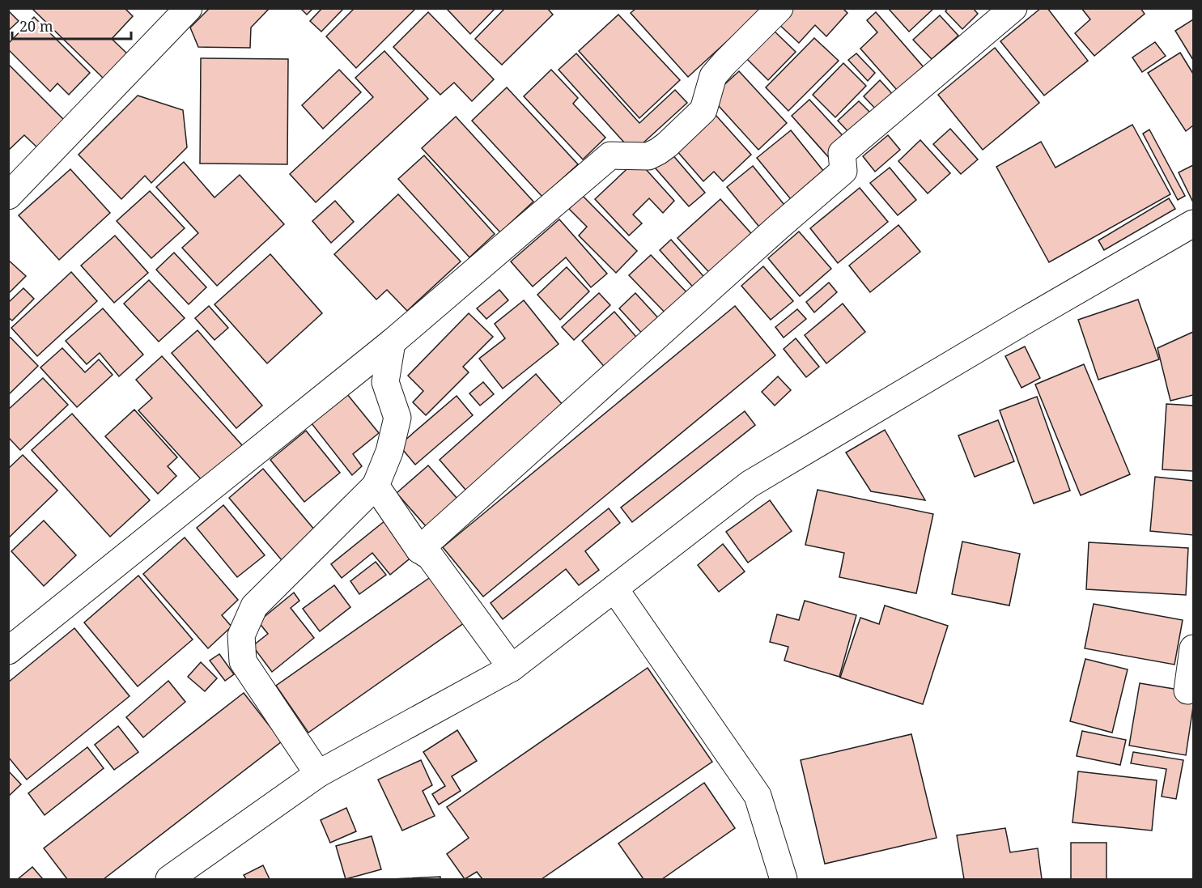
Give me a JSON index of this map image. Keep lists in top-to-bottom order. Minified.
{"scale_bar":"20 m"}
